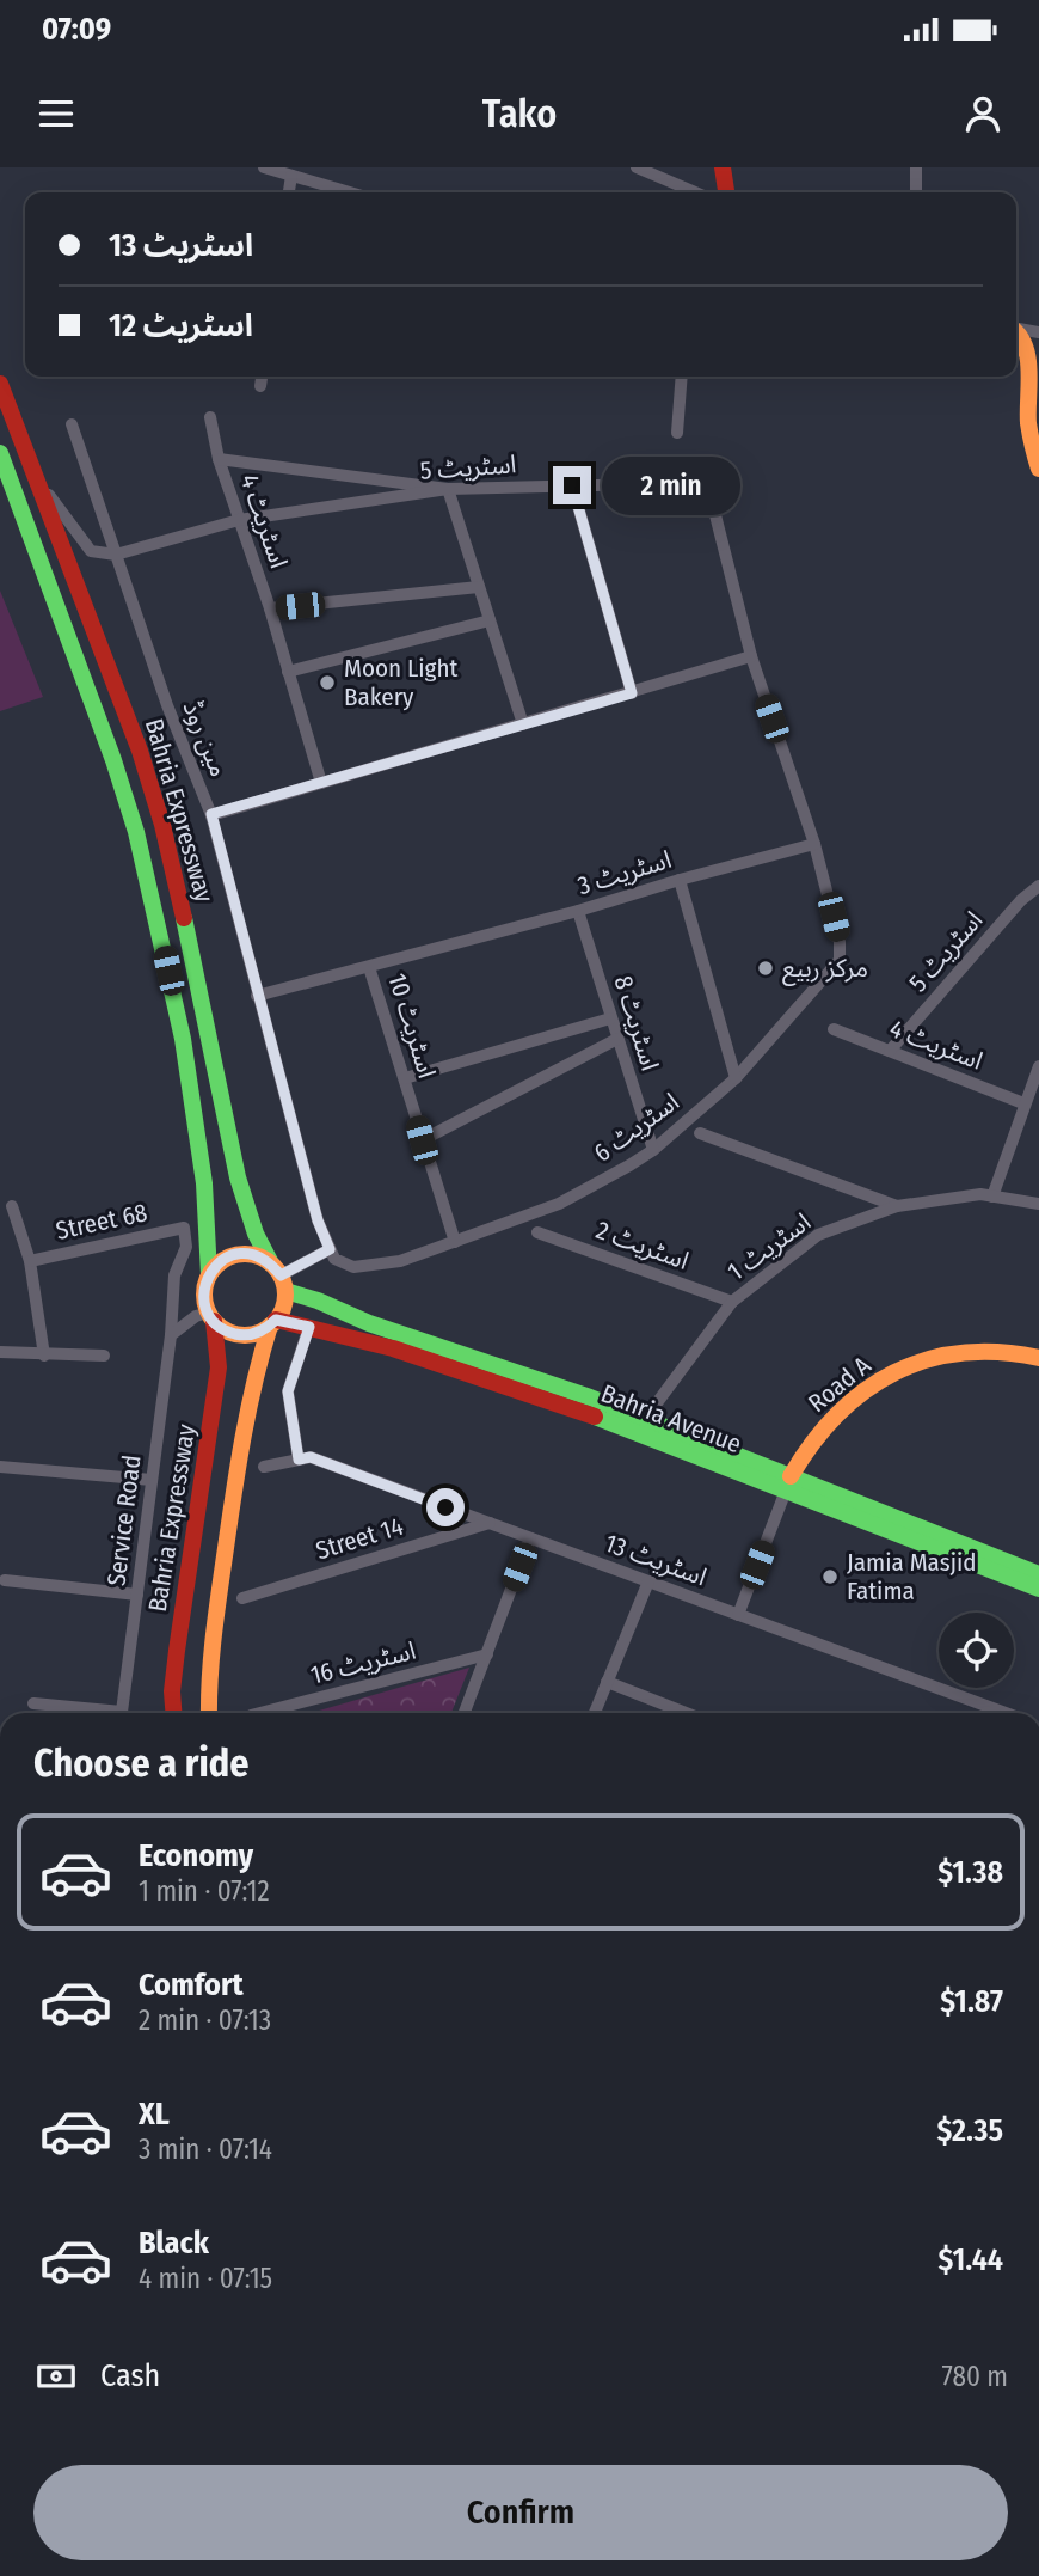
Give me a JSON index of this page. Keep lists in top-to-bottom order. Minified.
{"streets":{"main road":["Bahria Expressway","Road A","Bahria Avenue"],"street":["اسٹریٹ 5","اسٹریٹ 4","مین روڈ","اسٹریٹ 3","اسٹریٹ 8","اسٹریٹ 10","اسٹریٹ 6","Street 68","اسٹریٹ 2","اسٹریٹ 1","Service Road","Street 14","اسٹریٹ 13","اسٹریٹ 16"]},"crossings":[["اسٹریٹ 5","اسٹریٹ 4"],["اسٹریٹ 5","مین روڈ"],["مین روڈ","اسٹریٹ 3"],["مین روڈ","اسٹریٹ 6"],["Bahria Expressway","Bahria Avenue"],["اسٹریٹ 3","اسٹریٹ 8"],["اسٹریٹ 3","اسٹریٹ 10"],["اسٹریٹ 3","اسٹریٹ 6"],["اسٹریٹ 8","اسٹریٹ 6"],["اسٹریٹ 10","اسٹریٹ 6"],["Street 68","Service Road"],["اسٹریٹ 2","اسٹریٹ 1"],["اسٹریٹ 1","Bahria Avenue"],["Road A","Bahria Avenue"],["Street 14","اسٹریٹ 13"]],"places":["Moon Light Bakery","مرکز ربیع","Jamia Masjid Fatima"],"page":{"status":"07:09","header":"Tako","banner":["اسٹریٹ 13","اسٹریٹ 12"],"bubble":"2 min","heading":"Choose a ride","list":[{"name":"Economy","note":"1 min · 07:12","value":"$1.38"},{"name":"Comfort","note":"2 min · 07:13","value":"$1.87"},{"name":"XL","note":"3 min · 07:14","value":"$2.35"},{"name":"Black","note":"4 min · 07:15","value":"$1.44"}],"pay":["Cash","780 m"],"buttons":"Confirm"}}
